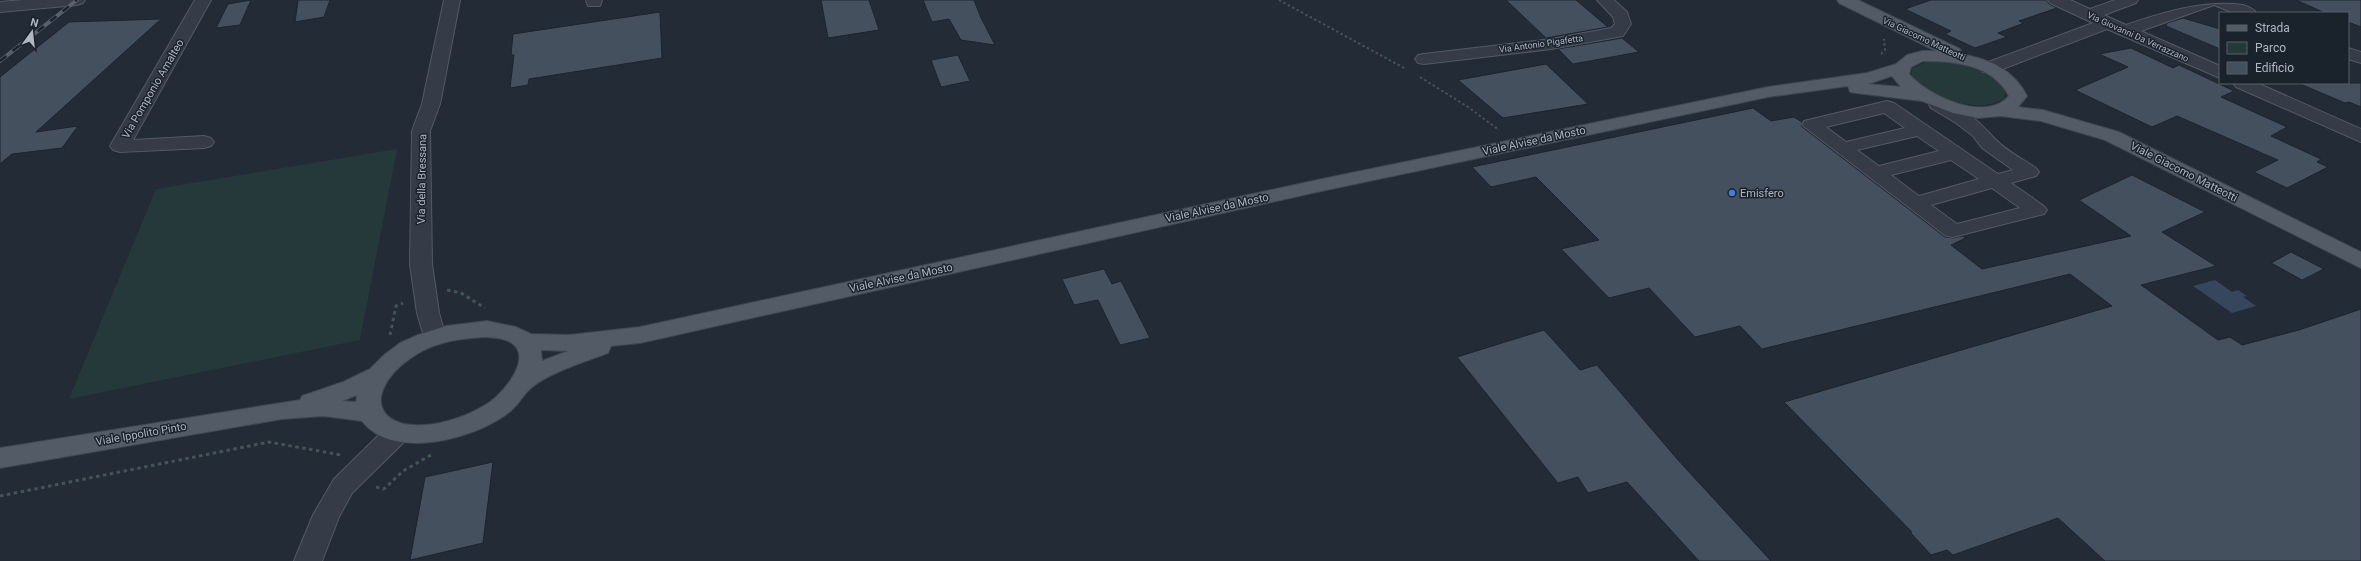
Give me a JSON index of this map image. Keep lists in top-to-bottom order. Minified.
{"streets":{"main road":["Via Giacomo Matteotti","Viale Alvise da Mosto","Viale Giacomo Matteotti","Viale Ippolito Pinto"],"street":["Via Giovanni Da Verrazzano","Via Antonio Pigafetta","Via Pomponio Amalteo","Via della Bressana"]},"crossings":[["Via Giacomo Matteotti","Viale Alvise da Mosto"],["Viale Alvise da Mosto","Viale Giacomo Matteotti"],["Viale Alvise da Mosto","Via della Bressana"],["Viale Alvise da Mosto","Viale Ippolito Pinto"],["Via della Bressana","Viale Ippolito Pinto"]],"places":["Emisfero"],"legend":["Strada","Parco","Edificio"],"north":"top"}
